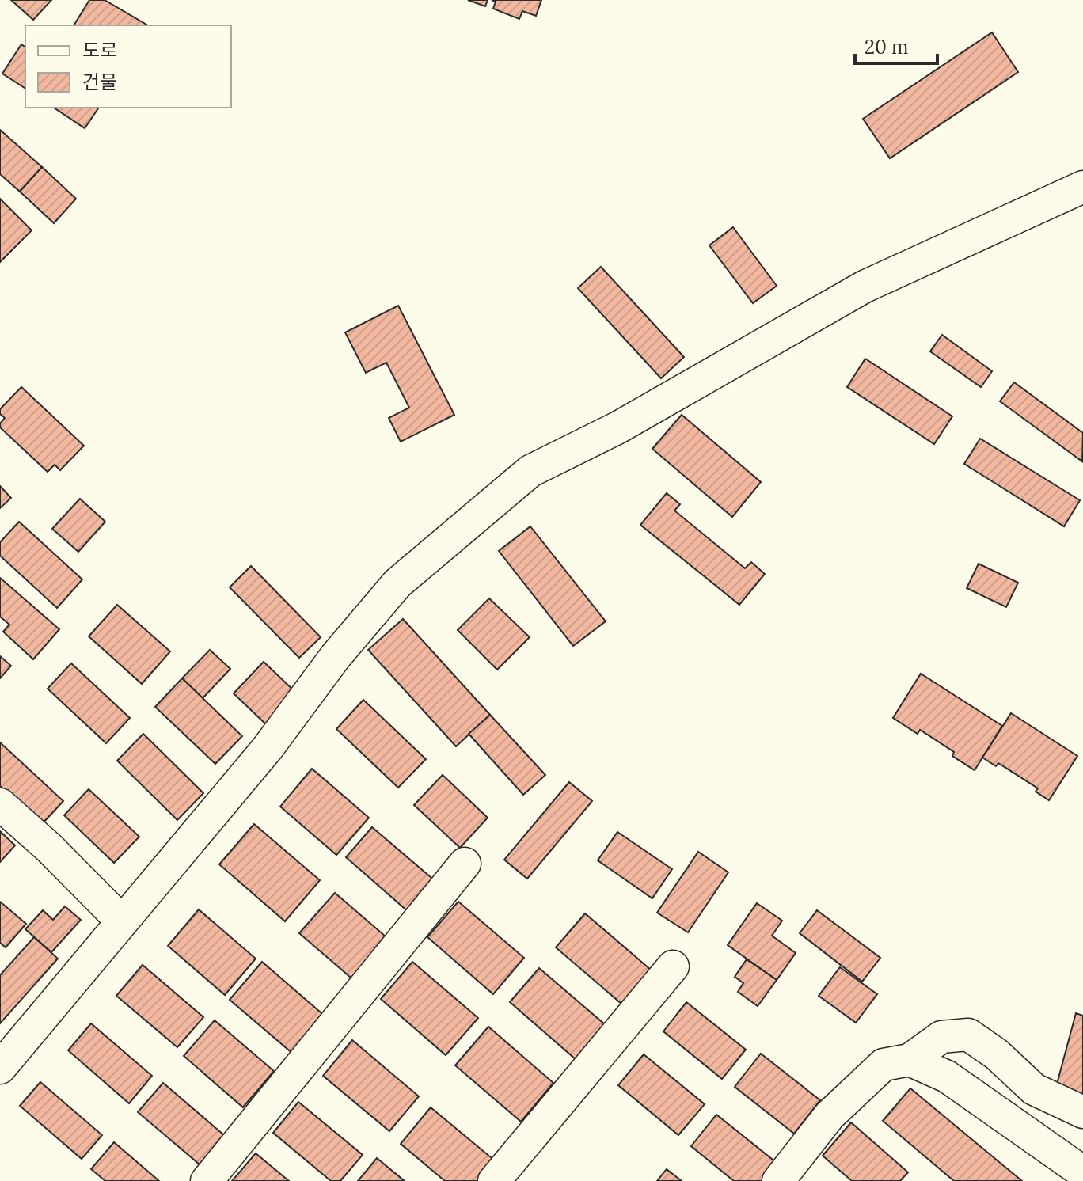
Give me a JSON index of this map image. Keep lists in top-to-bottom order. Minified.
{"legend":["도로","건물"],"scale_bar":"20 m"}
